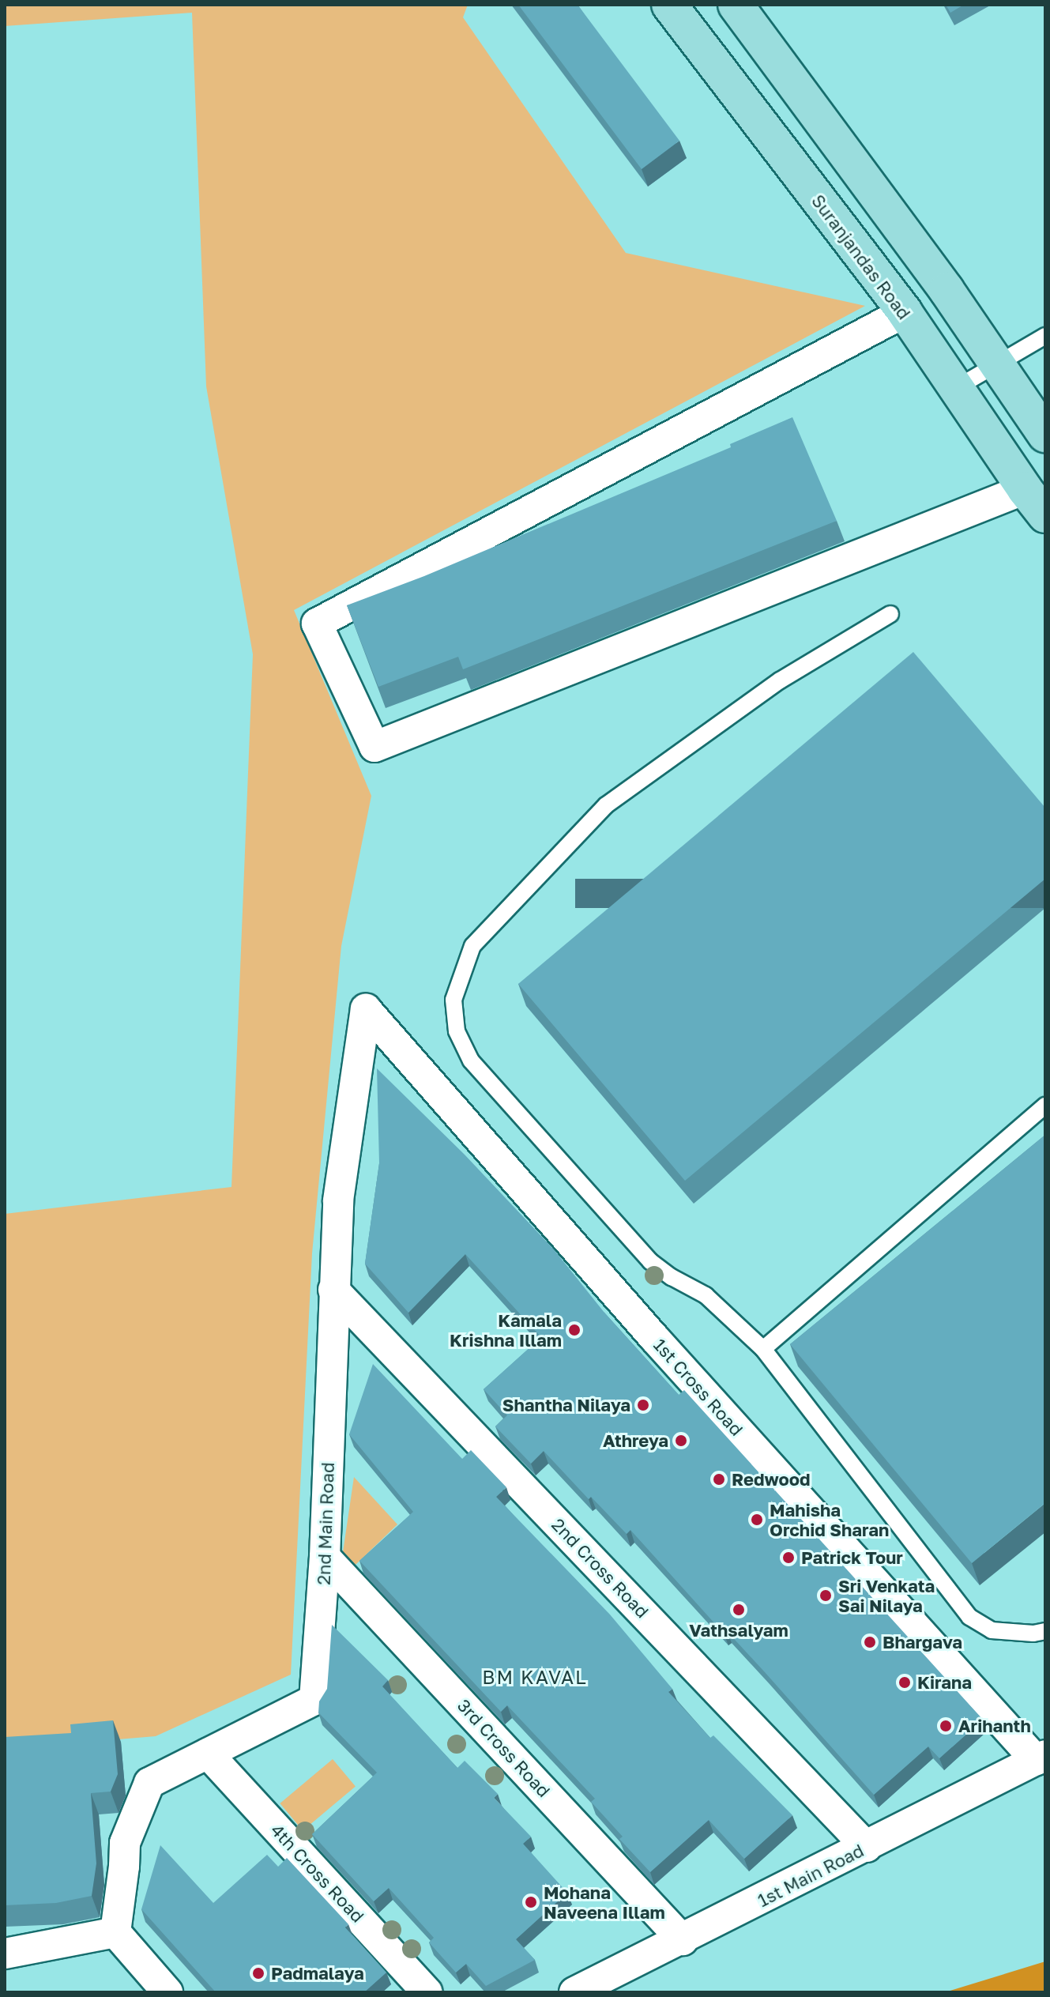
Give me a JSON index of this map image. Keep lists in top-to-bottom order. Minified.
{"streets":{"main road":["Suranjandas Road"],"street":["1st Cross Road","2nd Main Road","2nd Cross Road","3rd Cross Road","4th Cross Road","1st Main Road"]},"crossings":[["1st Cross Road","2nd Main Road"],["1st Cross Road","1st Main Road"],["2nd Main Road","2nd Cross Road"],["2nd Main Road","3rd Cross Road"],["2nd Main Road","4th Cross Road"],["2nd Cross Road","1st Main Road"],["3rd Cross Road","1st Main Road"]],"districts":["BM KAVAL"],"places":["Kamala Krishna Illam","Shantha Nilaya","Athreya","Redwood","Mahisha Orchid Sharan","Patrick Tour","Sri Venkata Sai Nilaya","Vathsalyam","Bhargava","Kirana","Arihanth","Mohana Naveena Illam","Padmalaya"]}
